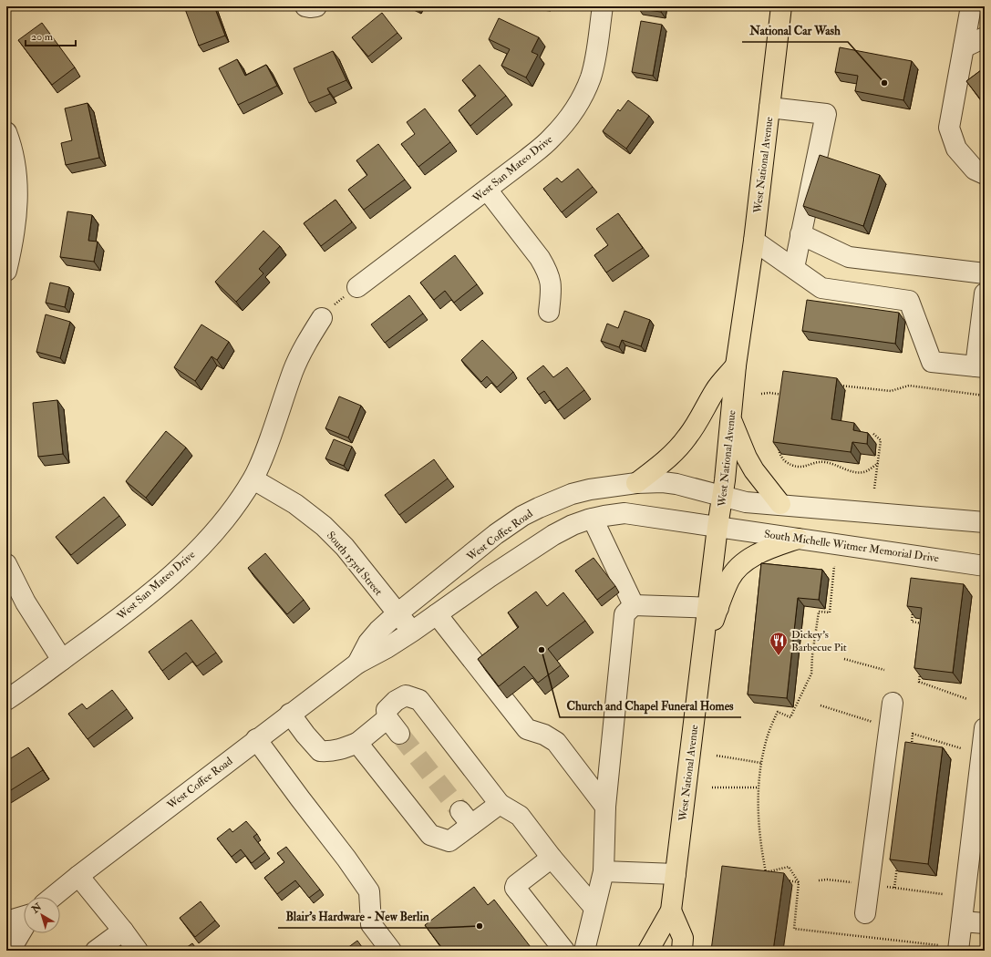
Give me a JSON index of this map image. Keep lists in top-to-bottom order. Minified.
{"streets":{"main road":["West National Avenue"],"street":["West San Mateo Drive","West Coffee Road","South Michelle Witmer Memorial Drive","South 153rd Street"]},"crossings":[["West National Avenue","West Coffee Road"],["West National Avenue","South Michelle Witmer Memorial Drive"],["West San Mateo Drive","South 153rd Street"],["West Coffee Road","South Michelle Witmer Memorial Drive"],["West Coffee Road","South 153rd Street"]],"places":{"other":["National Car Wash","Church and Chapel Funeral Homes","Blair's Hardware - New Berlin"],"restaurant":["Dickey's Barbecue Pit"]},"scale_bar":"20 m","north":"top left"}
